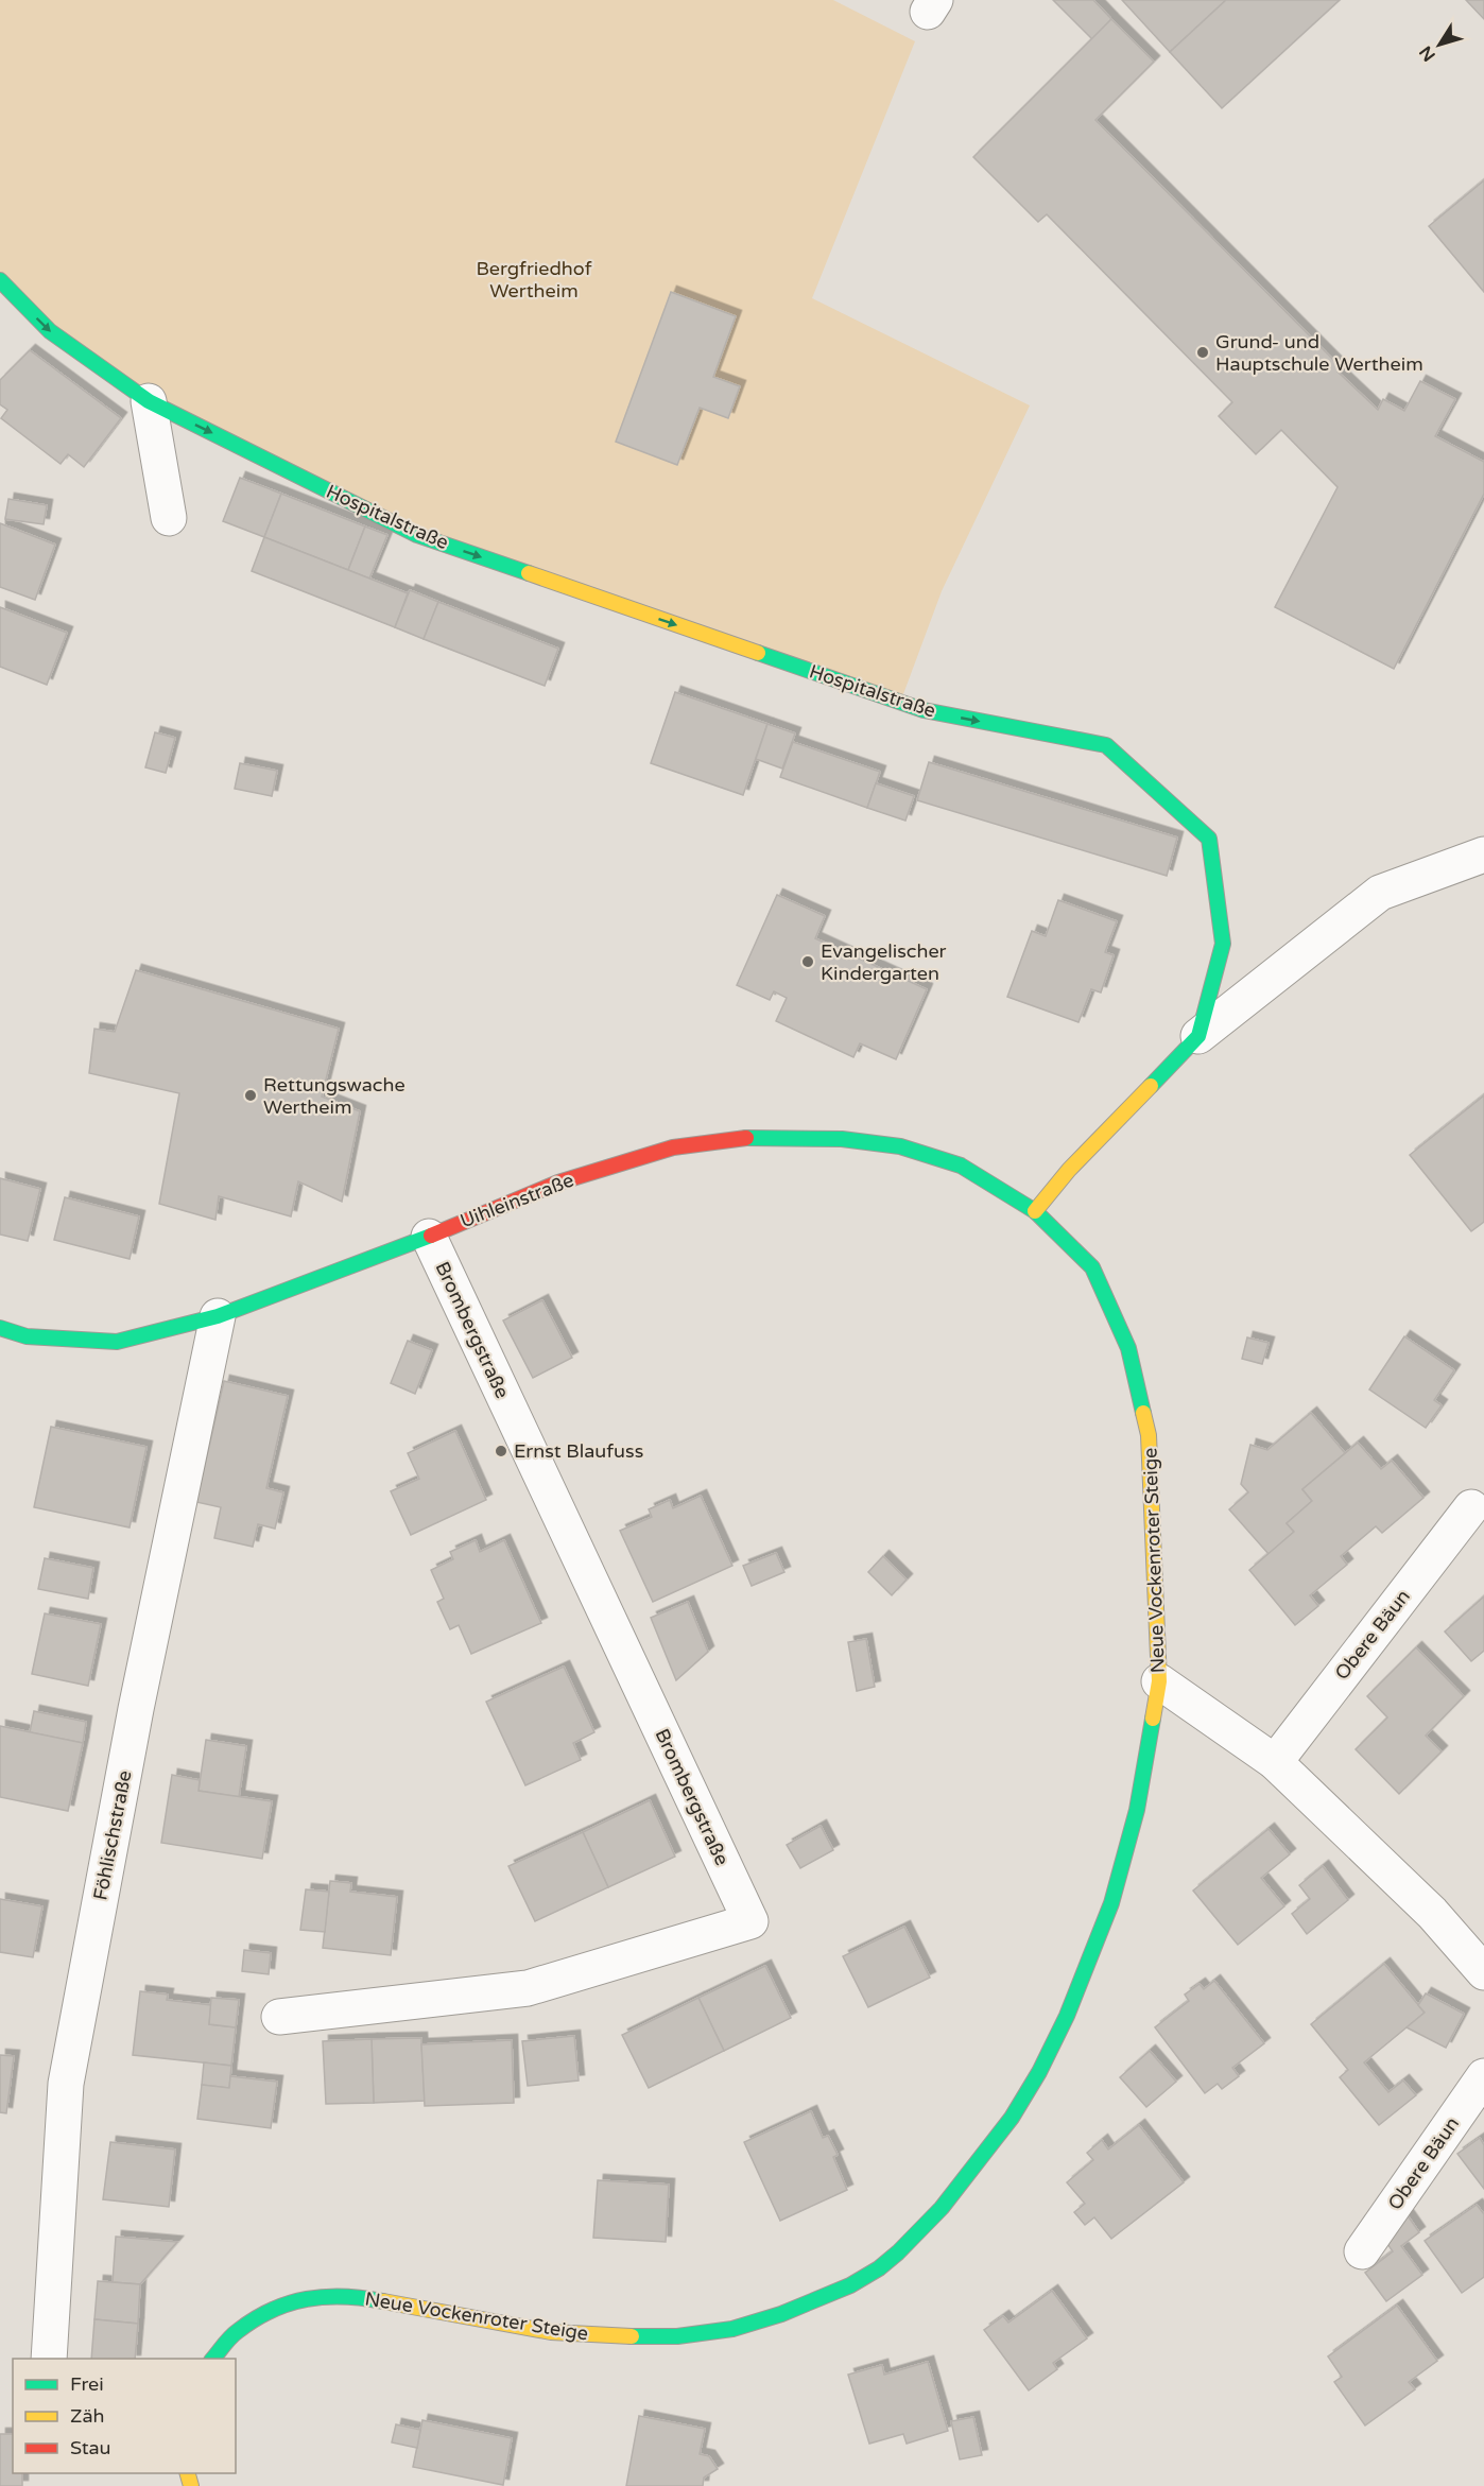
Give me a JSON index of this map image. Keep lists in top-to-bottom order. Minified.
{"streets":{"main road":["Hospitalstraße","Uihleinstraße","Neue Vockenroter Steige"],"street":["Brombergstraße","Obere Bäun","Föhlischstraße"]},"crossings":[["Hospitalstraße","Uihleinstraße"],["Hospitalstraße","Neue Vockenroter Steige"],["Uihleinstraße","Brombergstraße"],["Uihleinstraße","Neue Vockenroter Steige"],["Uihleinstraße","Föhlischstraße"]],"one_way":["Hospitalstraße"],"parks":["Bergfriedhof Wertheim"],"places":["Grund- und Hauptschule Wertheim","Evangelischer Kindergarten","Rettungswache Wertheim","Ernst Blaufuss"],"legend":["Frei","Zäh","Stau"],"north":"bottom left"}
